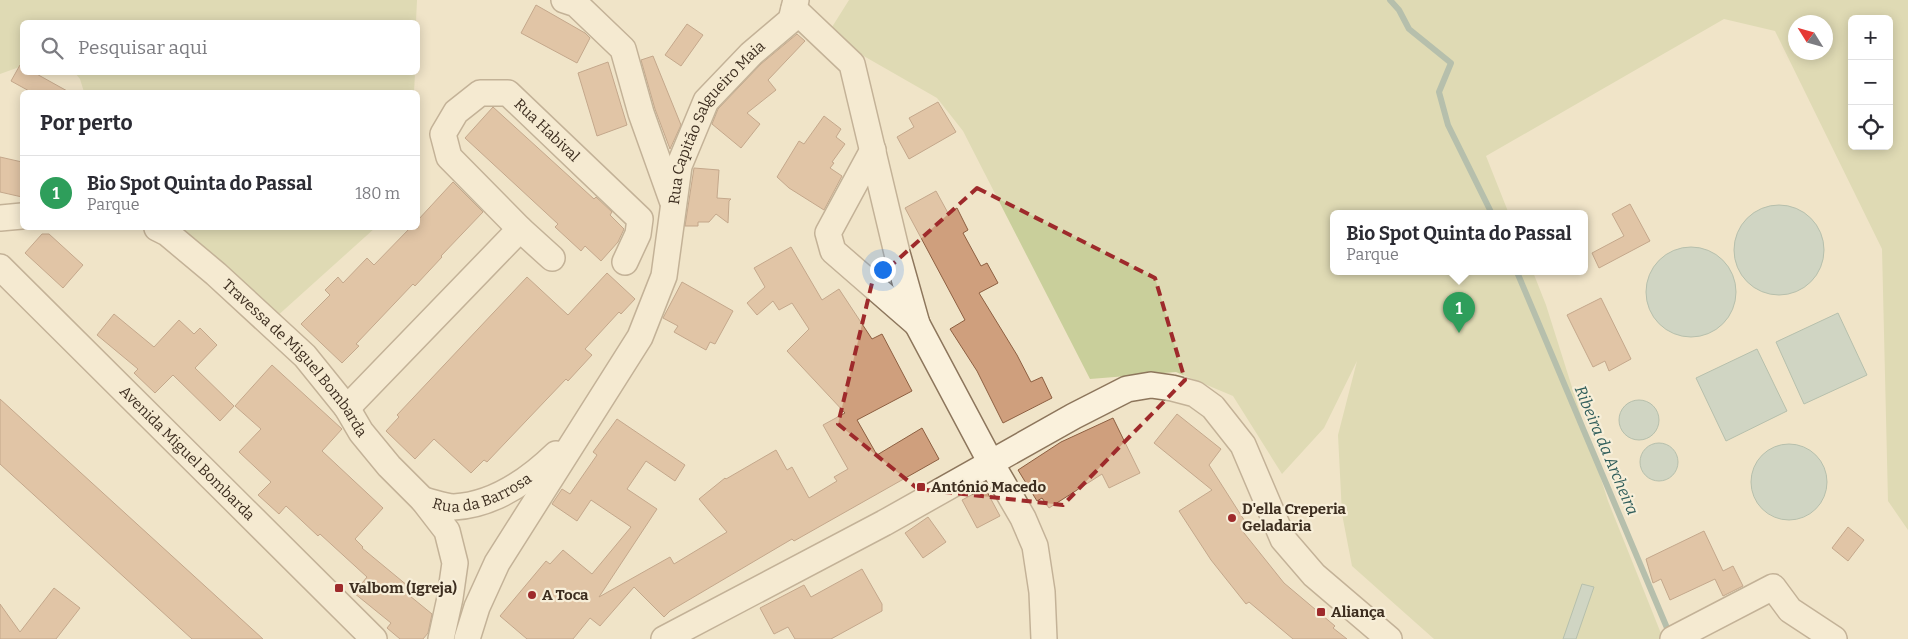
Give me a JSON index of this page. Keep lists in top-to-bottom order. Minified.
{"streets":{"street":["Rua Capitão Salgueiro Maia","Rua Habival","Travessa de Miguel Bombarda","Avenida Miguel Bombarda","Rua da Barrosa"]},"crossings":[["Rua Capitão Salgueiro Maia","Rua da Barrosa"],["Travessa de Miguel Bombarda","Rua da Barrosa"]],"water":["Ribeira da Archeira"],"places":{"transit":["António Macedo","Valbom (Igreja)","Aliança"],"other":["D'ella Creperia Geladaria","A Toca"]},"north":"top left","page":{"map_buttons":["+","−"],"search":"Pesquisar aqui","heading":"Por perto","list":[{"mark":"1","name":"Bio Spot Quinta do Passal","note":"Parque","value":"180 m"}],"popup":["Bio Spot Quinta do Passal","Parque"],"pins":"1"}}
